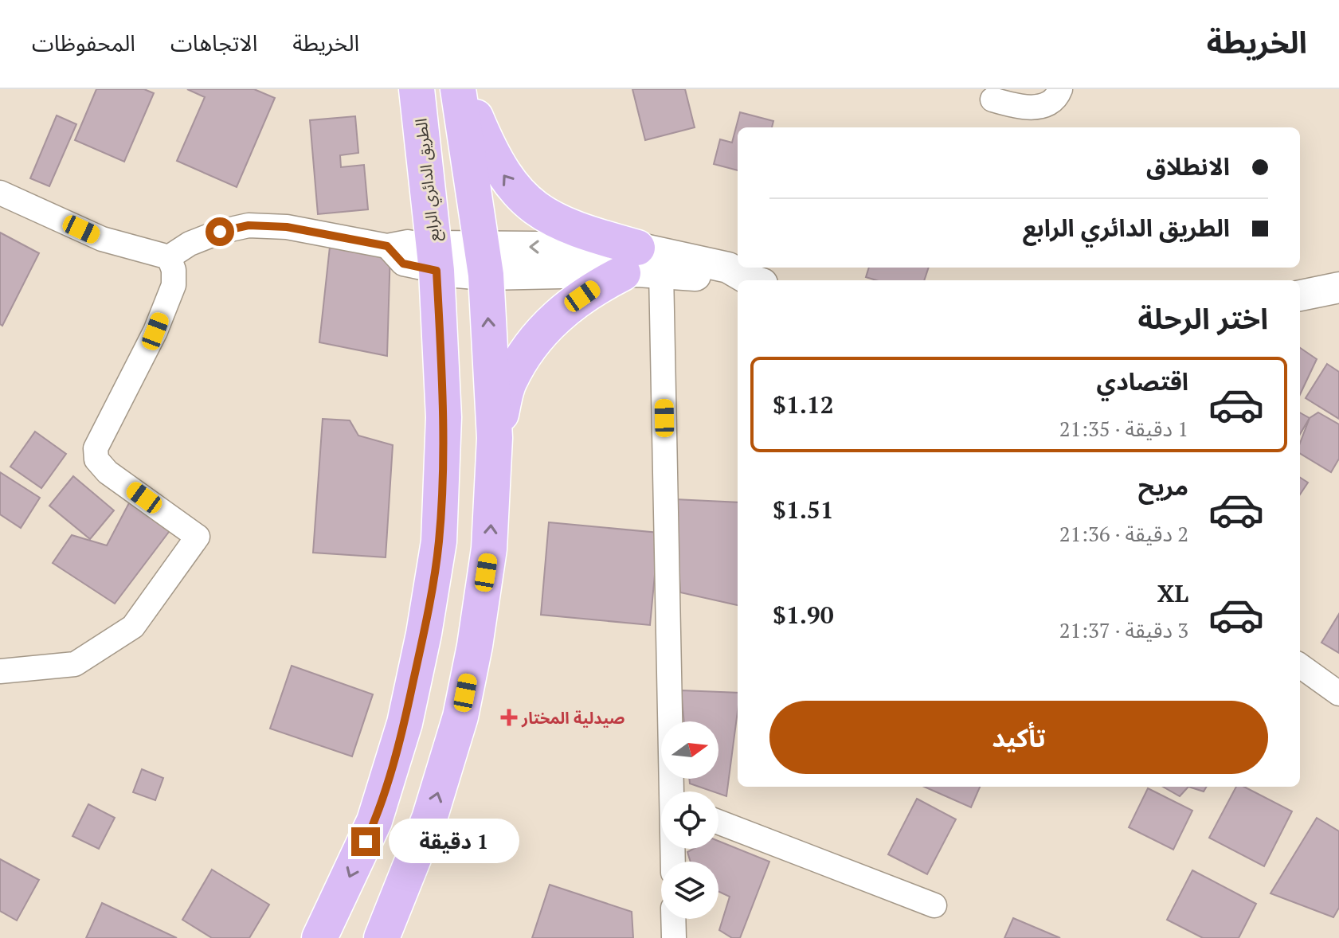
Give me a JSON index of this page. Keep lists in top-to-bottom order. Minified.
{"streets":{"main road":["الطريق الدائري الرابع"]},"places":{"health":["صيدلية المختار"]},"north":"right","page":{"header":"الخريطة","nav":["الخريطة","الاتجاهات","المحفوظات"],"banner":["الانطلاق","الطريق الدائري الرابع"],"heading":"اختر الرحلة","list":[{"name":"اقتصادي","note":"1 دقيقة · 21:35","value":"$1.12"},{"name":"مريح","note":"2 دقيقة · 21:36","value":"$1.51"},{"name":"XL","note":"3 دقيقة · 21:37","value":"$1.90"}],"buttons":"تأكيد","bubble":"1 دقيقة"}}
